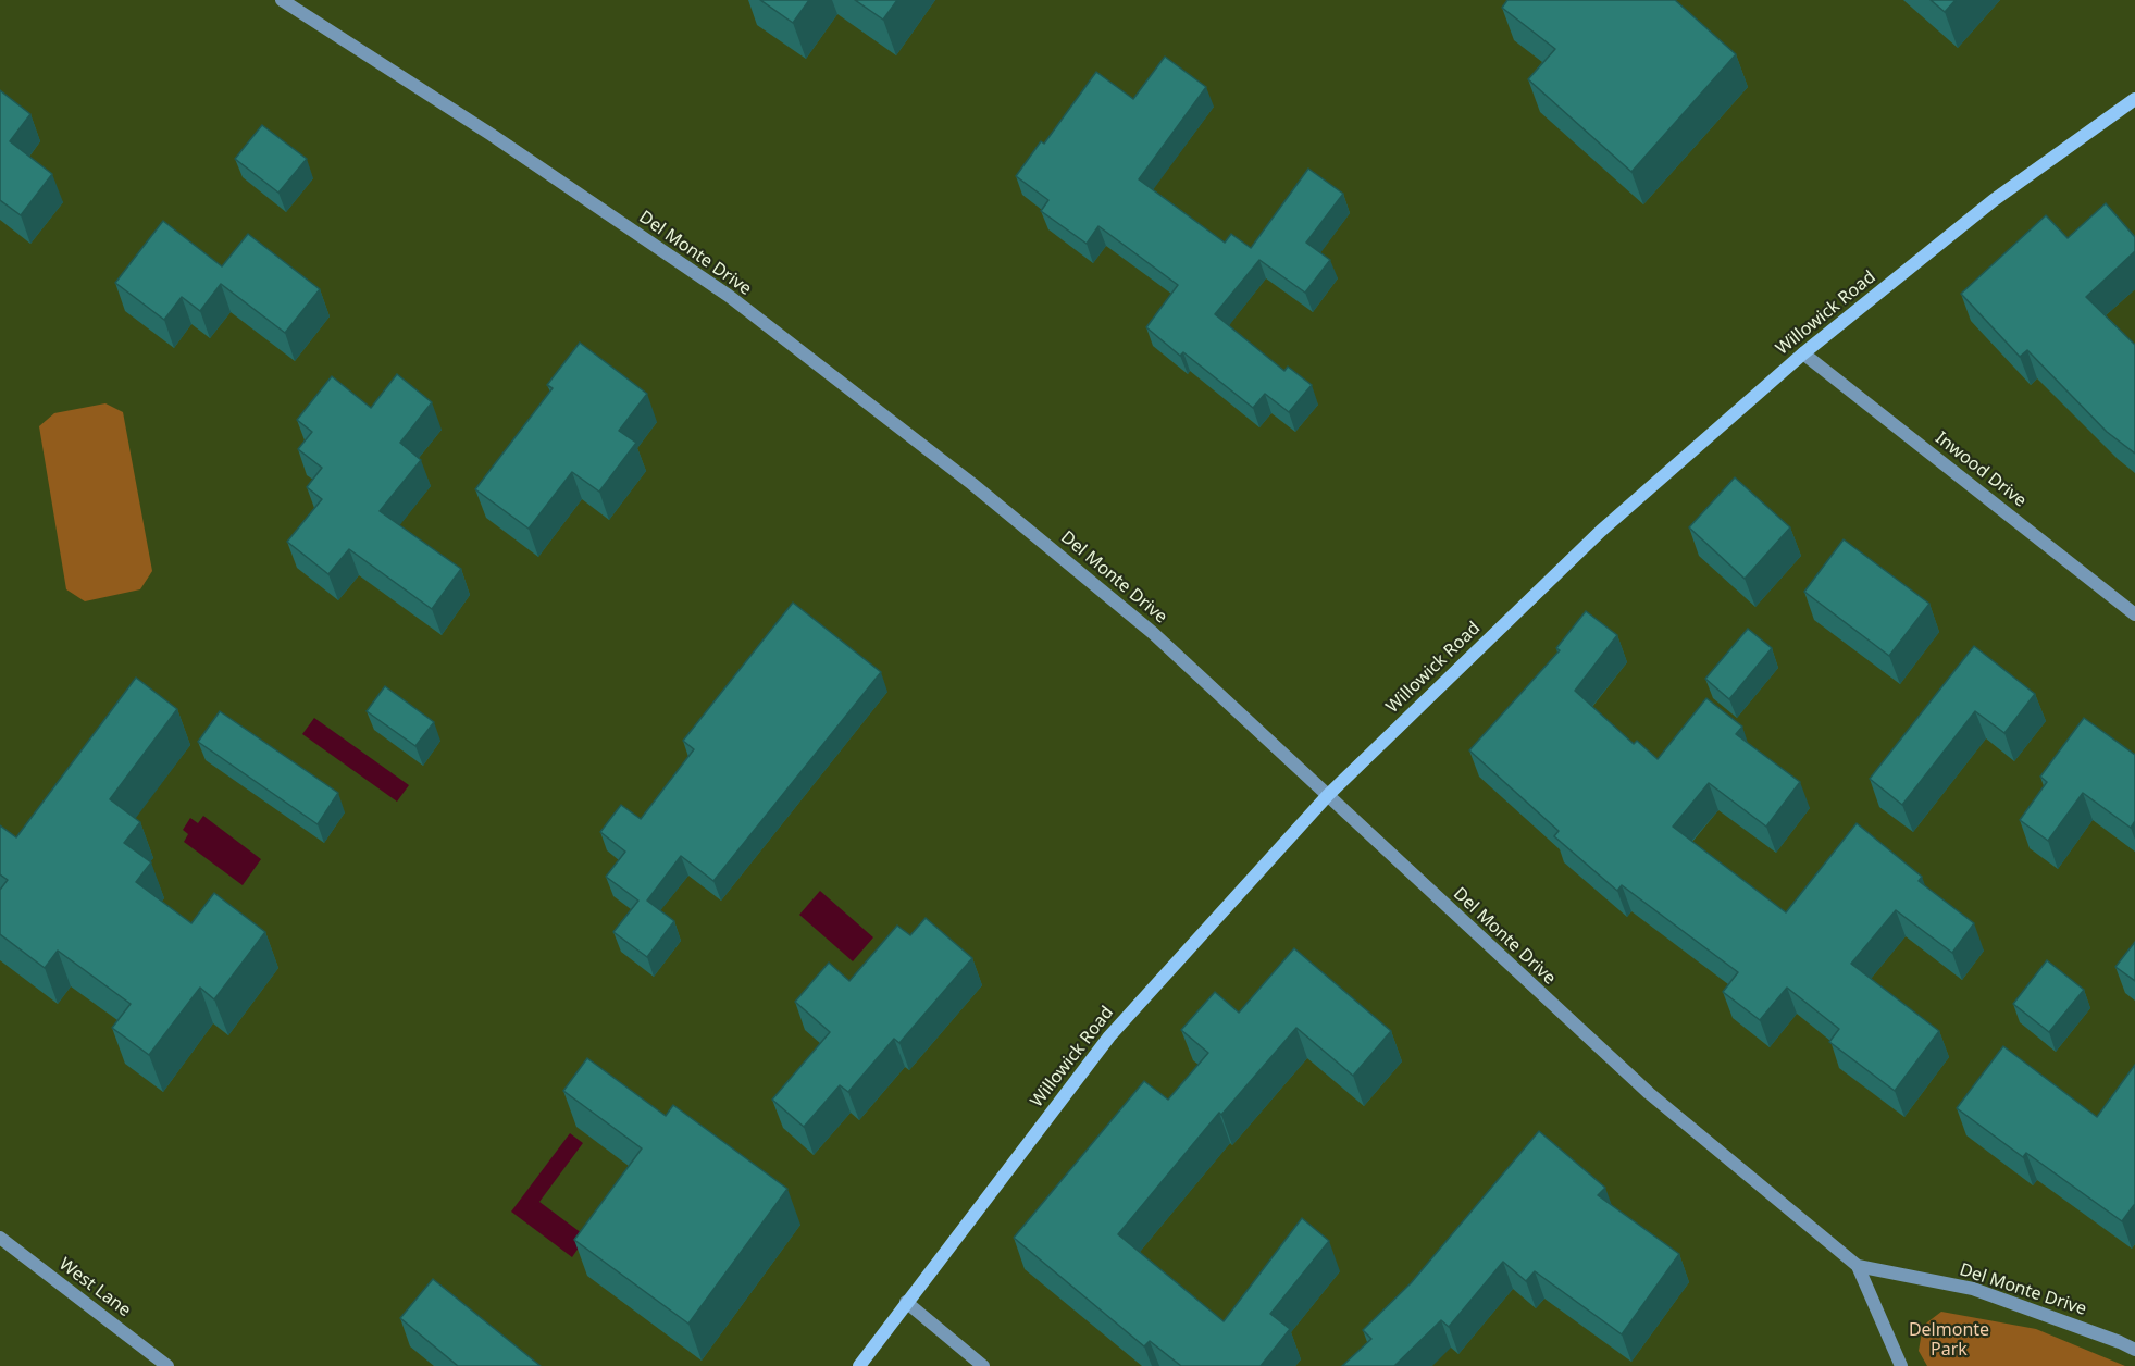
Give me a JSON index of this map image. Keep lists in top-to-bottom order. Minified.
{"streets":{"street":["Del Monte Drive","Willowick Road","Inwood Drive","West Lane"]},"crossings":[["Del Monte Drive","Willowick Road"],["Willowick Road","Inwood Drive"]],"parks":["Delmonte Park"]}
